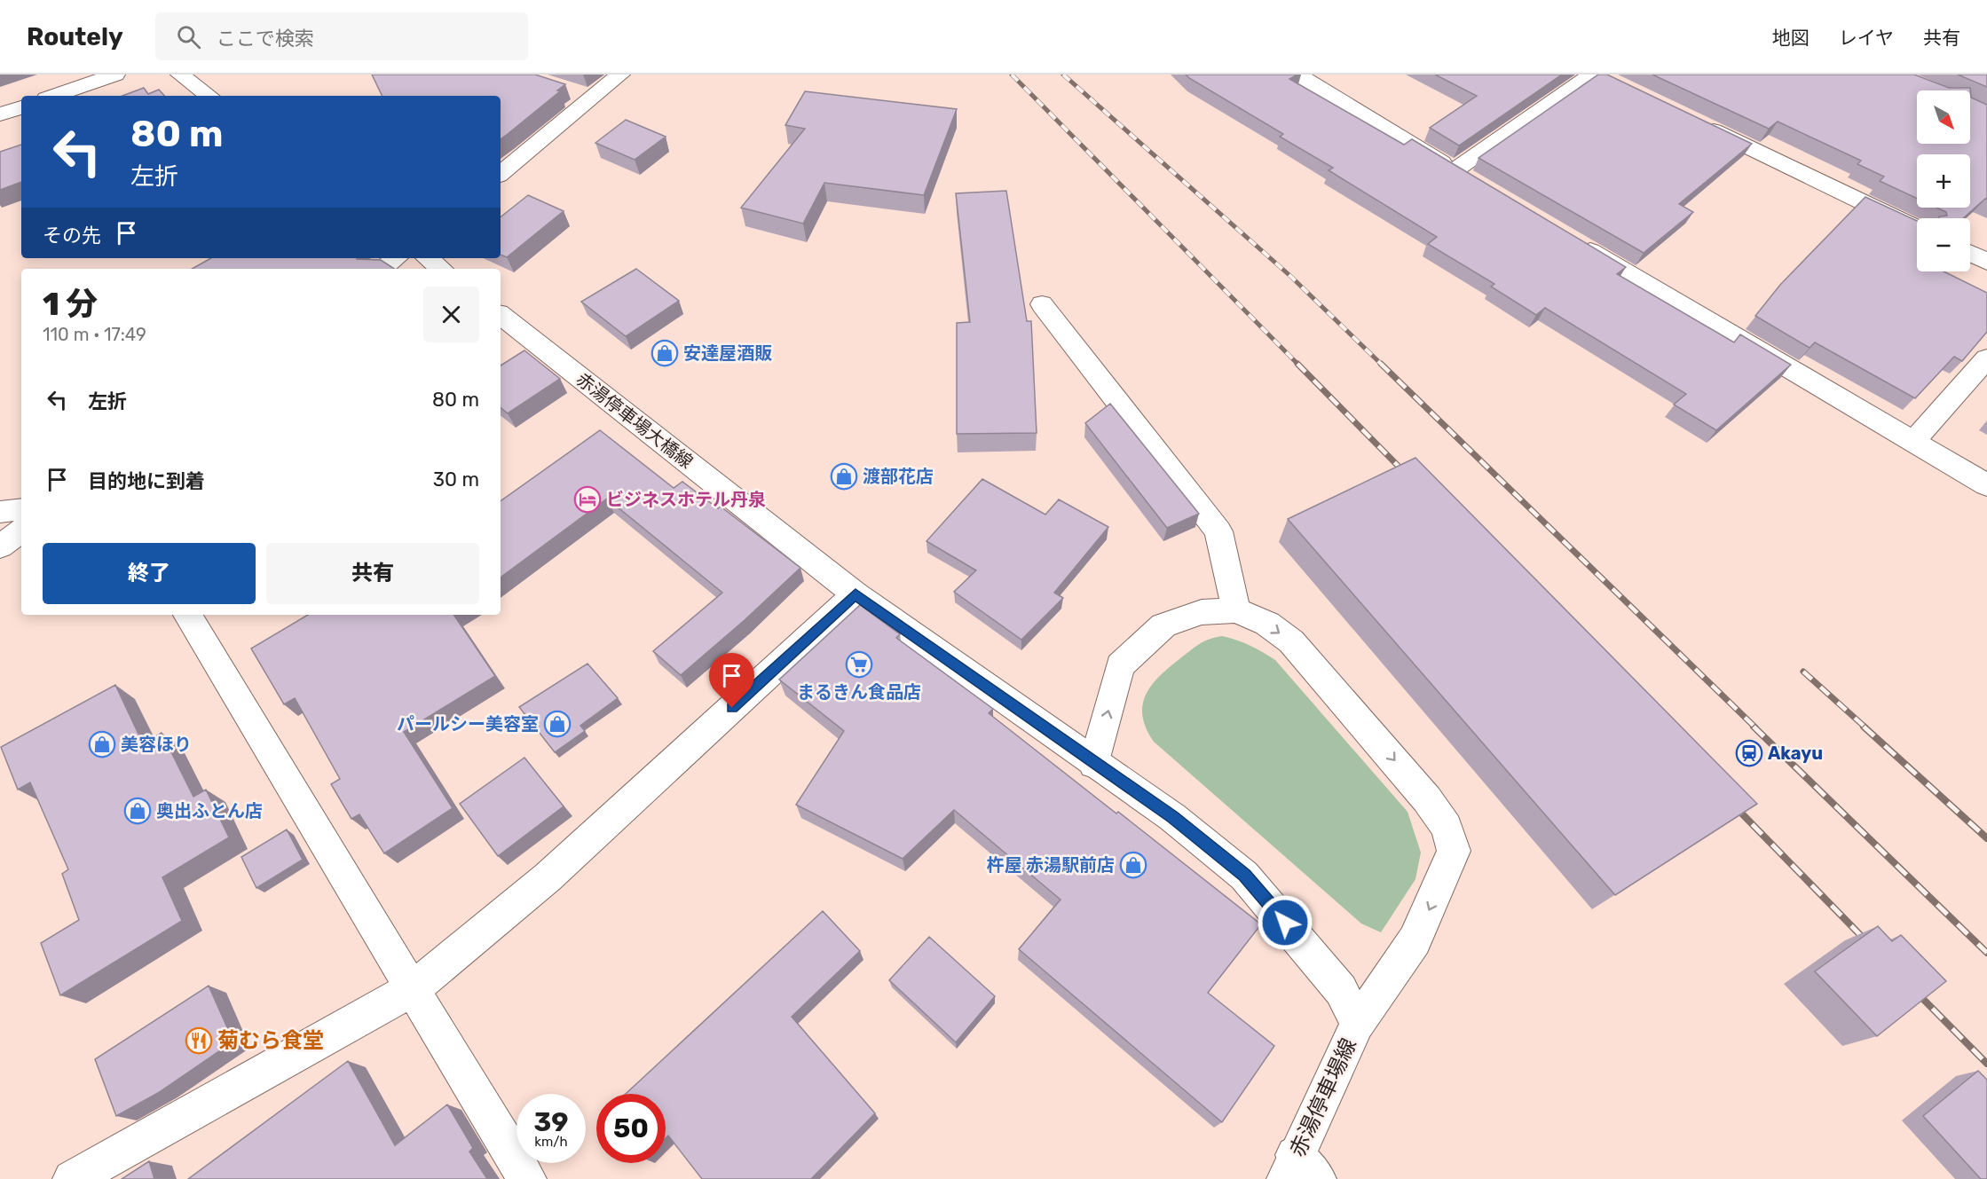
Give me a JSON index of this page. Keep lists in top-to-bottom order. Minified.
{"streets":{"street":["赤湯停車場大橋線","赤湯停車場線"]},"crossings":[["赤湯停車場大橋線","赤湯停車場線"]],"places":{"shop":["安達屋酒販","渡部花店","パールシー美容室","美容ほり","奥出ふとん店","杵屋 赤湯駅前店"],"hotel":["ビジネスホテル丹泉"],"supermarket":["まるきん食品店"],"station":["Akayu"],"restaurant":["菊むら食堂"]},"north":"bottom right","page":{"header":"Routely","search":"ここで検索","nav":["地図","レイヤ","共有"],"map_buttons":["+","−"],"turn":["80 m","左折"],"then":"その先","heading":["1 分","110 m · 17:49"],"list":[{"name":"左折","value":"80 m"},{"name":"目的地に到着","value":"30 m"}],"buttons":["終了","共有"],"speed":"39 km/h","limit":"50"}}
